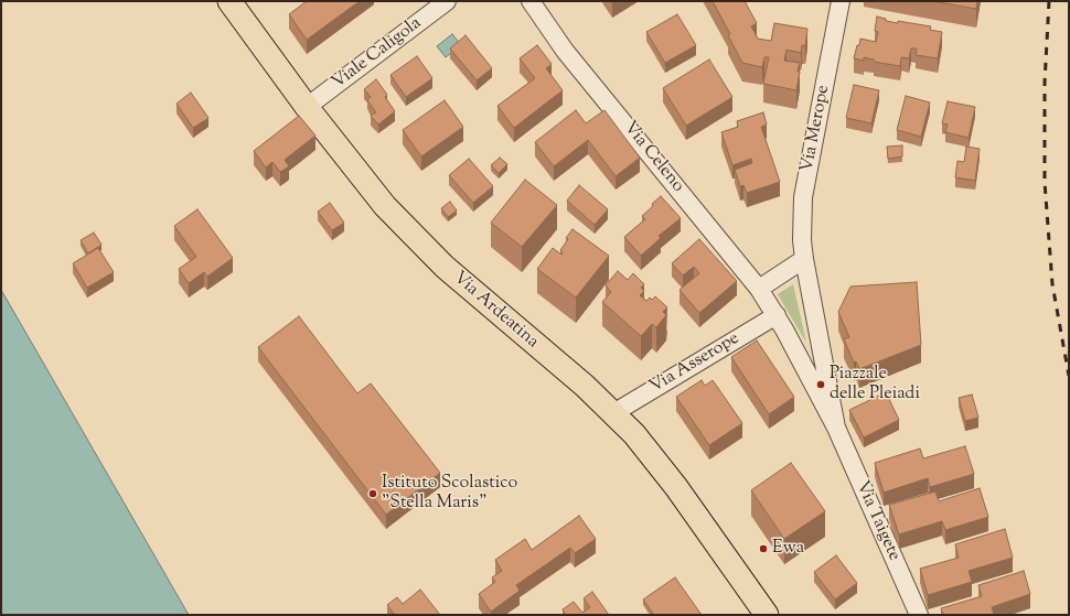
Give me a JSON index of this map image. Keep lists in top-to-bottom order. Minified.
{"streets":{"main road":["Via Ardeatina"],"street":["Viale Caligola","Via Merope","Via Celeno","Via Asserope","Via Taigete"]},"crossings":[["Viale Caligola","Via Ardeatina"],["Via Ardeatina","Via Asserope"]],"places":["Piazzale delle Pleiadi","Istituto Scolastico \"Stella Maris\"","Ewa"]}
